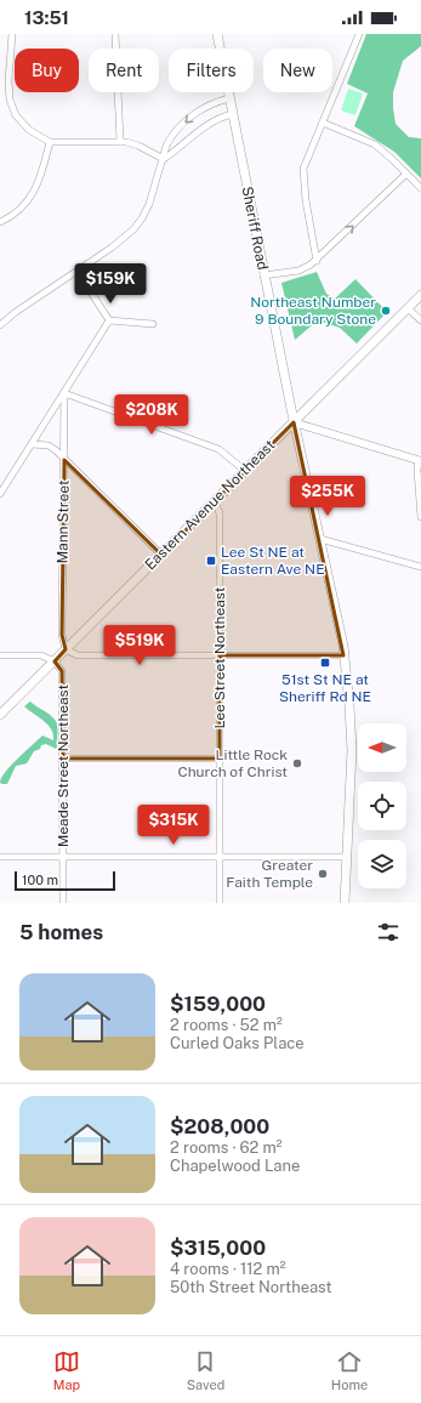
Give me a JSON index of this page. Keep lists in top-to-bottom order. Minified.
{"streets":{"main road":["Sheriff Road","Eastern Avenue Northeast"],"street":["Mann Street","Lee Street Northeast","Meade Street Northeast"]},"crossings":[["Sheriff Road","Eastern Avenue Northeast"],["Eastern Avenue Northeast","Mann Street"],["Eastern Avenue Northeast","Lee Street Northeast"],["Eastern Avenue Northeast","Meade Street Northeast"]],"places":{"other":["Northeast Number 9 Boundary Stone","Little Rock Church of Christ","Greater Faith Temple"],"transit":["Lee St NE at Eastern Ave NE","51st St NE at Sheriff Rd NE"]},"scale_bar":"100 m","north":"left","page":{"status":"13:51","chip":["Buy","Rent","Filters","New"],"price":["$159K","$208K","$255K","$519K","$315K"],"scale":"100 m","heading":"5 homes","list":[{"name":"$159,000","note":"2 rooms · 52 m² · Curled Oaks Place"},{"name":"$208,000","note":"2 rooms · 62 m² · Chapelwood Lane"},{"name":"$315,000","note":"4 rooms · 112 m² · 50th Street Northeast"}],"tabs":["Map","Saved","Home"]}}
